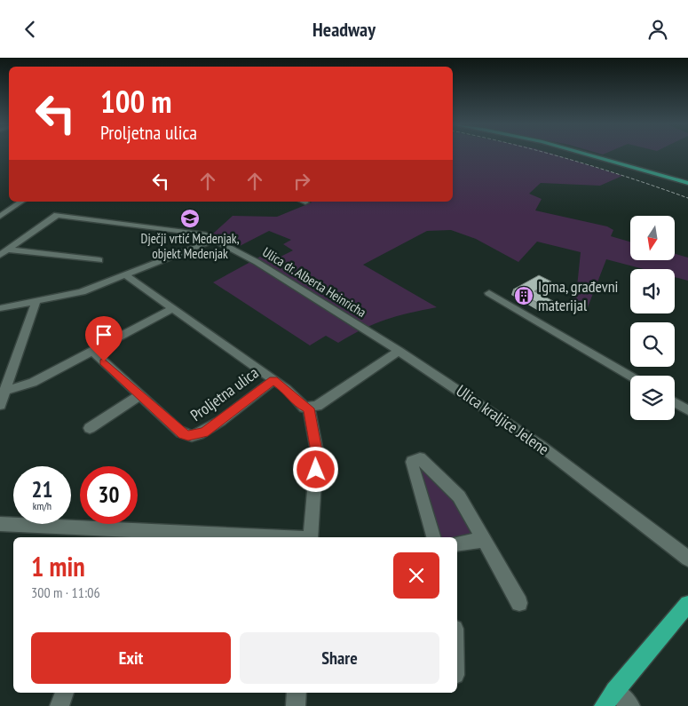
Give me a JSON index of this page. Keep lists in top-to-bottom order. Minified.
{"streets":{"street":["Ulica dr. Alberta Heinricha","Proljetna ulica","Ulica kraljice Jelene"]},"crossings":[["Ulica dr. Alberta Heinricha","Ulica kraljice Jelene"]],"places":{"school or university":["Dječji vrtić Medenjak, objekt Medenjak"],"building":["Igma, građevni materijal"]},"north":"bottom","page":{"header":"Headway","turn":["100 m","Proljetna ulica"],"speed":"21 km/h","limit":"30","heading":["1 min","300 m · 11:06"],"buttons":["Exit","Share"]}}
